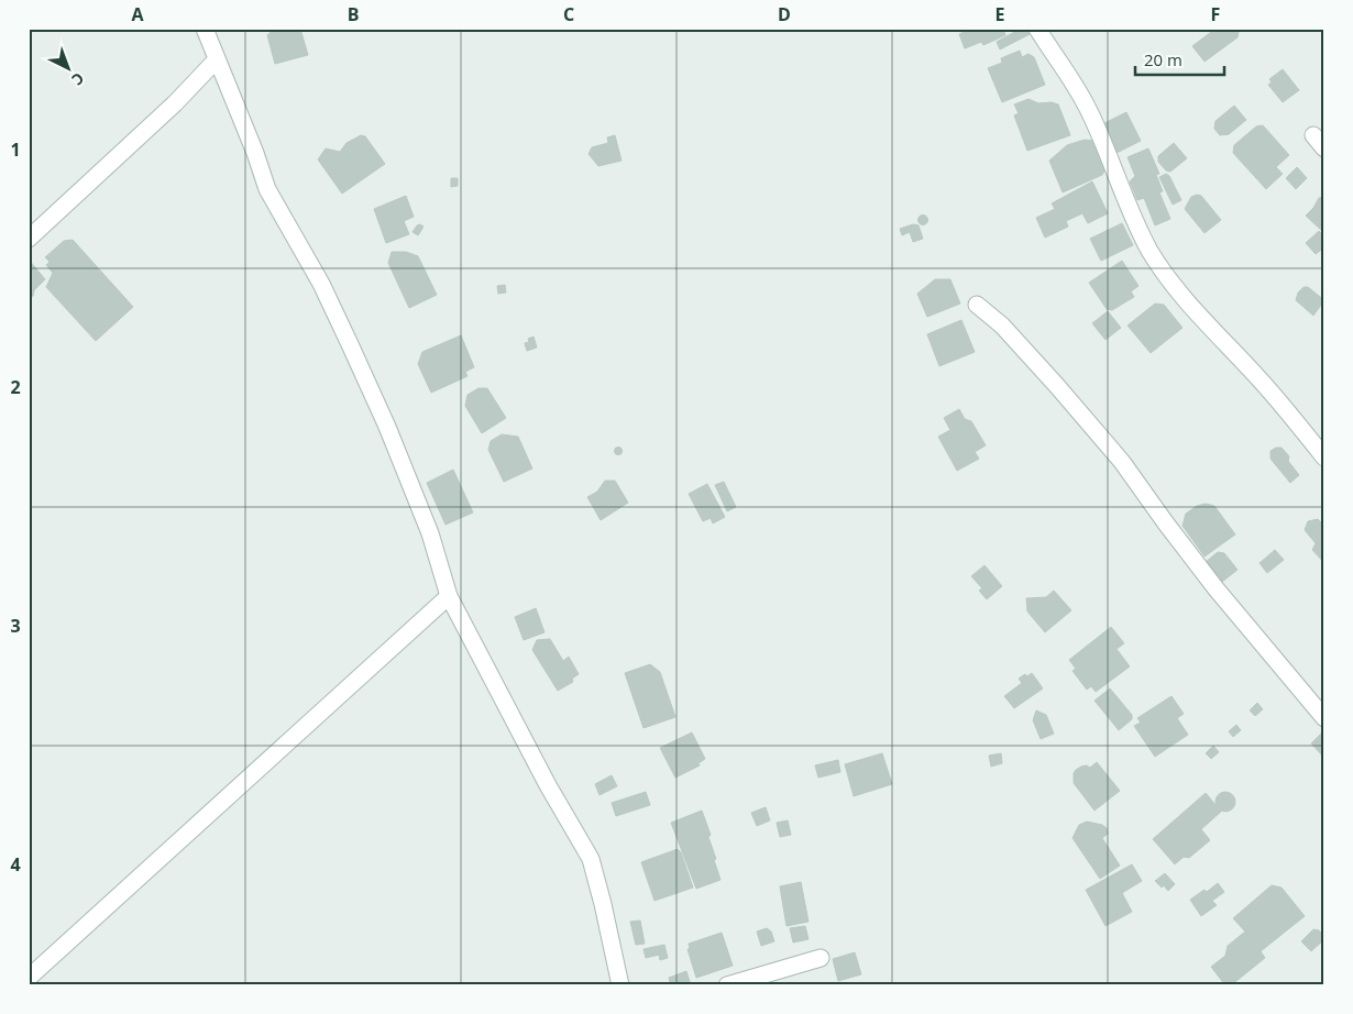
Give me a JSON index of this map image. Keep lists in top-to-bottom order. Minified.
{"scale_bar":"20 m","north":"bottom right","grid":{"columns":["A","B","C","D","E","F"],"rows":["1","2","3","4"]}}
